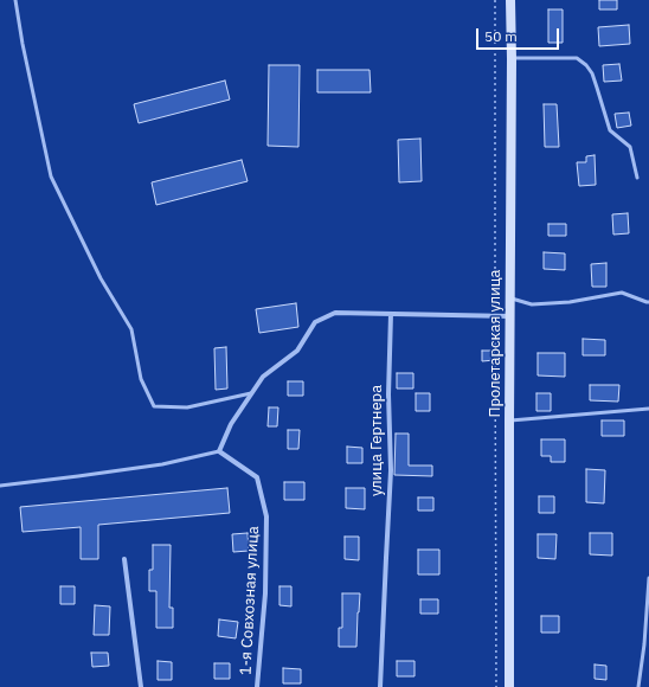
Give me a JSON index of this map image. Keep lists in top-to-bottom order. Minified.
{"streets":{"main road":["Пролетарская улица"],"street":["улица Гертнера","1-я Совхозная улица"]},"scale_bar":"50 m"}
